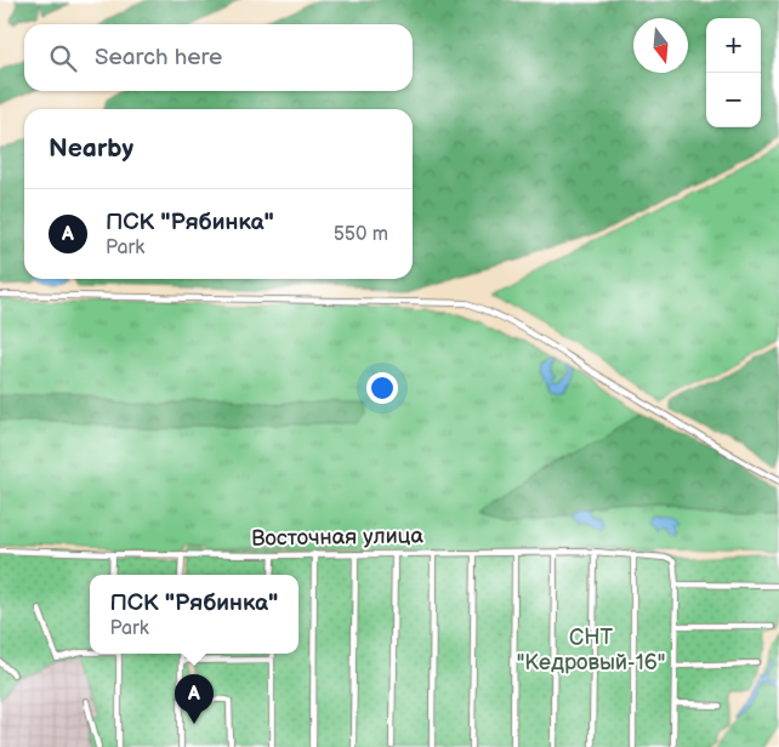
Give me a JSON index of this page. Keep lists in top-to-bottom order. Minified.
{"streets":{"street":["Восточная улица"]},"parks":["СНТ \"Кедровый-16\""],"north":"bottom","page":{"map_buttons":["+","−"],"search":"Search here","heading":"Nearby","list":[{"mark":"A","name":"ПСК \"Рябинка\"","note":"Park","value":"550 m"}],"popup":["ПСК \"Рябинка\"","Park"],"pins":"A"}}
